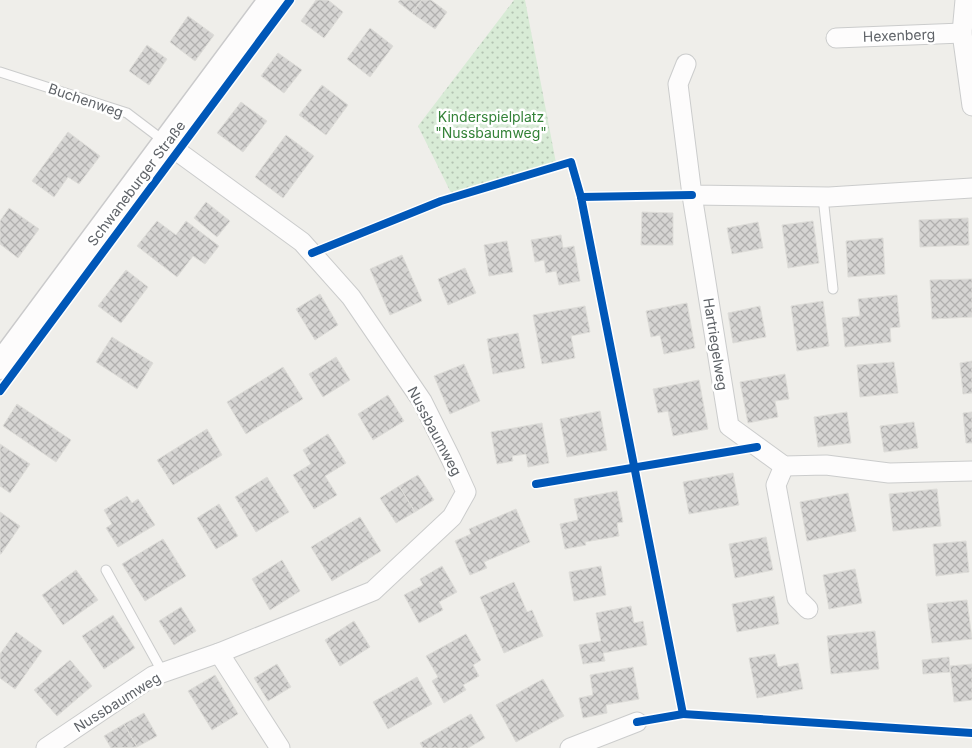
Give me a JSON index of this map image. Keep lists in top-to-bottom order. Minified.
{"streets":{"street":["Hexenberg","Schwaneburger Straße","Hartriegelweg","Nussbaumweg"],"lane":["Buchenweg"]},"crossings":[["Buchenweg","Schwaneburger Straße"],["Buchenweg","Nussbaumweg"],["Schwaneburger Straße","Nussbaumweg"]],"parks":["Kinderspielplatz \"Nussbaumweg\""]}
